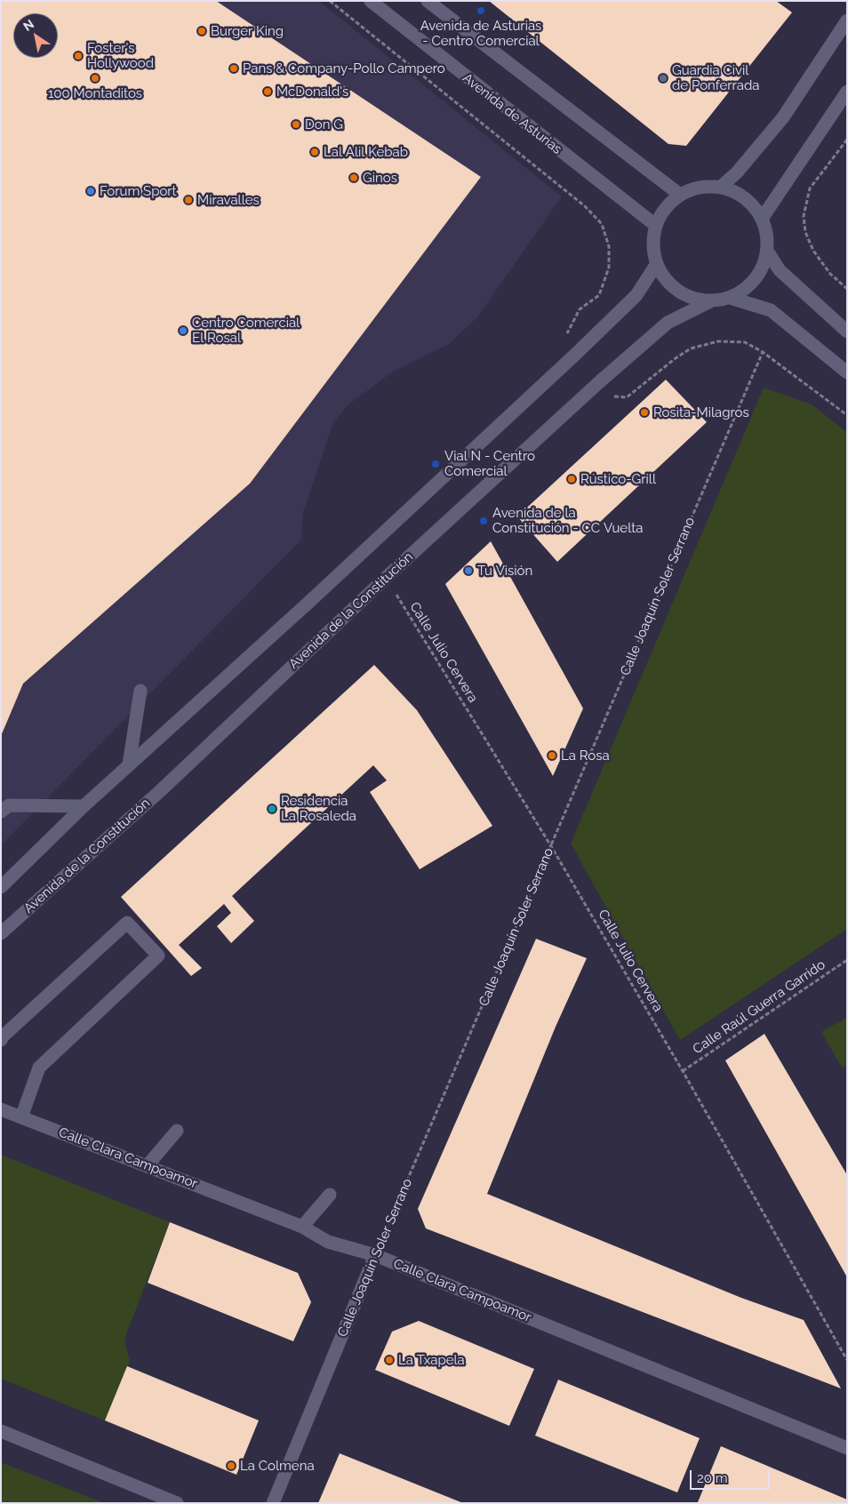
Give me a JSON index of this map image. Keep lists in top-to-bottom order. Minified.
{"streets":{"street":["Avenida de Asturias","Calle Joaquín Soler Serrano","Avenida de la Constitución","Calle Clara Campoamor"],"path":["Calle Julio Cervera","Calle Raúl Guerra Garrido"]},"crossings":[["Avenida de Asturias","Avenida de la Constitución"],["Calle Joaquín Soler Serrano","Calle Julio Cervera"],["Calle Joaquín Soler Serrano","Calle Clara Campoamor"],["Avenida de la Constitución","Calle Julio Cervera"],["Calle Julio Cervera","Calle Raúl Guerra Garrido"]],"places":["Avenida de Asturias - Centro Comercial","Burger King","Foster's Hollywood","Pans & Company-Pollo Campero","100 Montaditos","Guardia Civil de Ponferrada","McDonald's","Don G","Lal Alil Kebab","Ginos","Forum Sport","Miravalles","Centro Comercial El Rosal","Rosita-Milagros","Vial N - Centro Comercial","Rústico-Grill","Avenida de la Constitución - CC Vuelta","Tu Visión","La Rosa","Residencia La Rosaleda","La Txapela","La Colmena"],"scale_bar":"20 m","north":"top left"}
